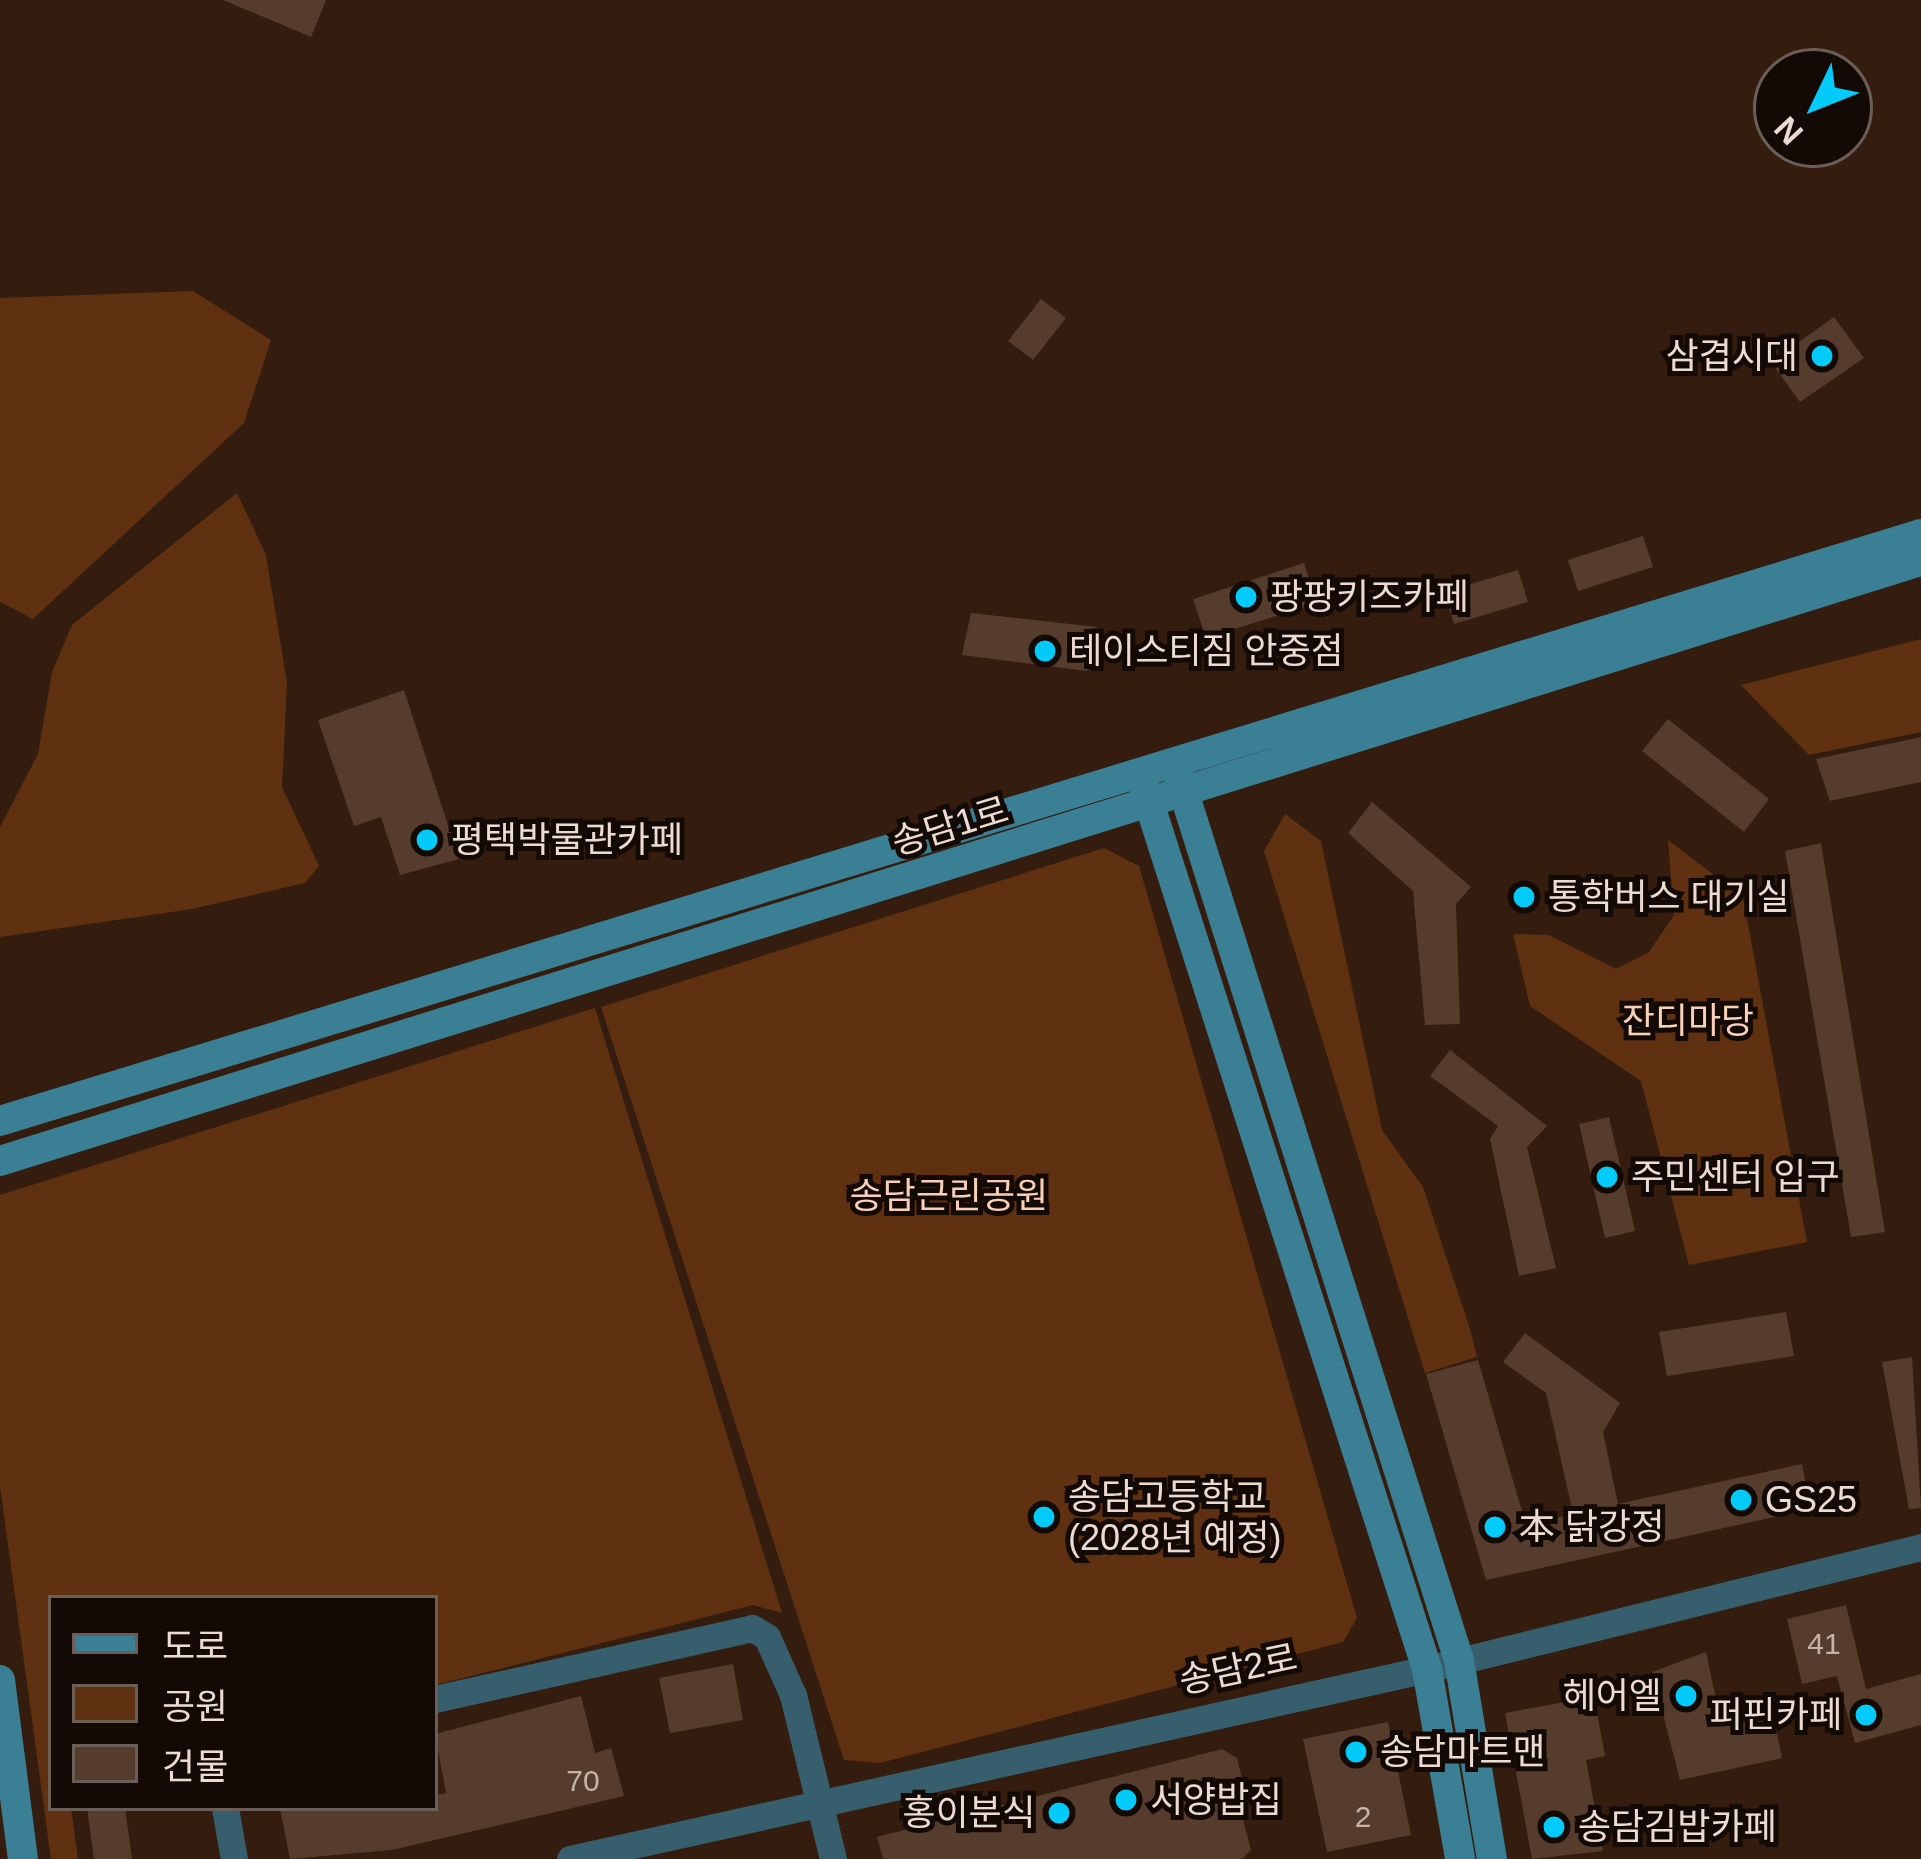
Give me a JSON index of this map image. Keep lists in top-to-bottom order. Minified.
{"streets":{"main road":["송담1로"],"street":["송담2로"]},"parks":["잔디마당","송담근린공원"],"places":["삼겹시대","팡팡키즈카페","테이스티짐 안중점","평택박물관카페","통학버스 대기실","주민센터 입구","GS25","송담고등학교 (2028년 예정)","本 닭강정","헤어엘","퍼핀카페","송담마트맨","서양밥집","홍이분식","송담김밥카페"],"house_numbers":["41","70","2"],"legend":["도로","공원","건물"],"north":"bottom left"}
